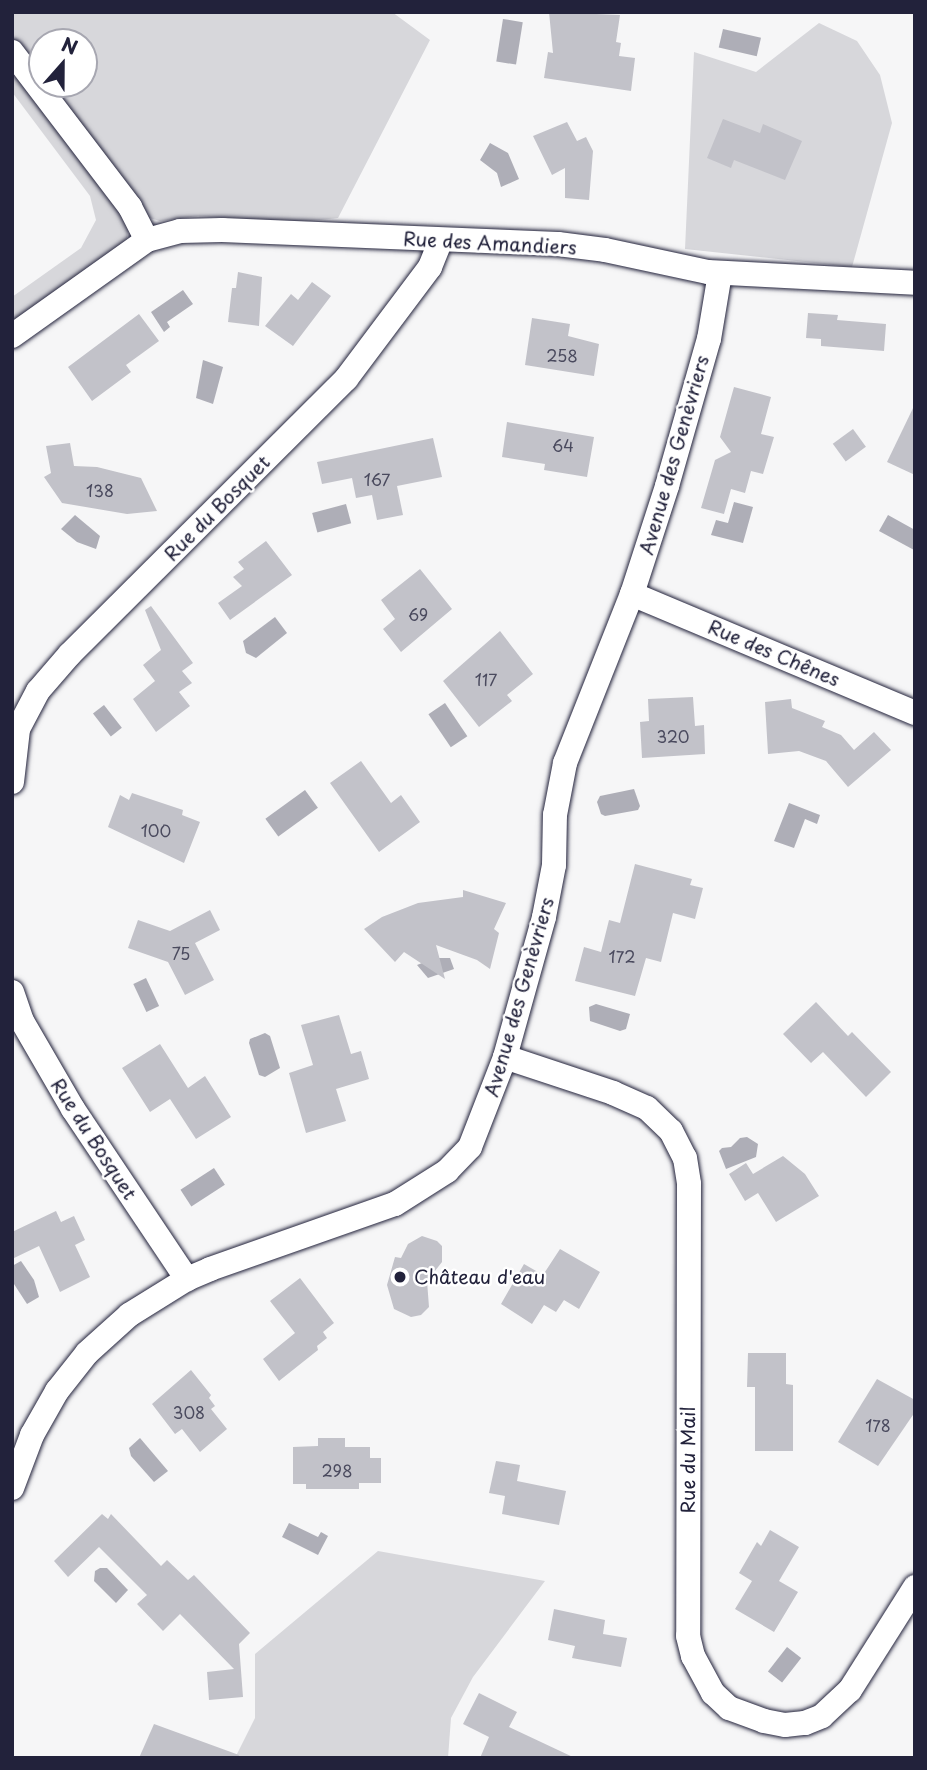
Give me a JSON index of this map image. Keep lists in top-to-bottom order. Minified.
{"streets":{"street":["Rue des Amandiers","Avenue des Genèvriers","Rue du Bosquet","Rue des Chênes","Rue du Mail"]},"crossings":[["Rue des Amandiers","Avenue des Genèvriers"],["Rue des Amandiers","Rue du Bosquet"],["Avenue des Genèvriers","Rue du Bosquet"],["Avenue des Genèvriers","Rue des Chênes"],["Avenue des Genèvriers","Rue du Mail"]],"places":["Château d'eau"],"house_numbers":["258","64","167","138","69","117","320","100","75","172","308","178","298"],"north":"top"}
